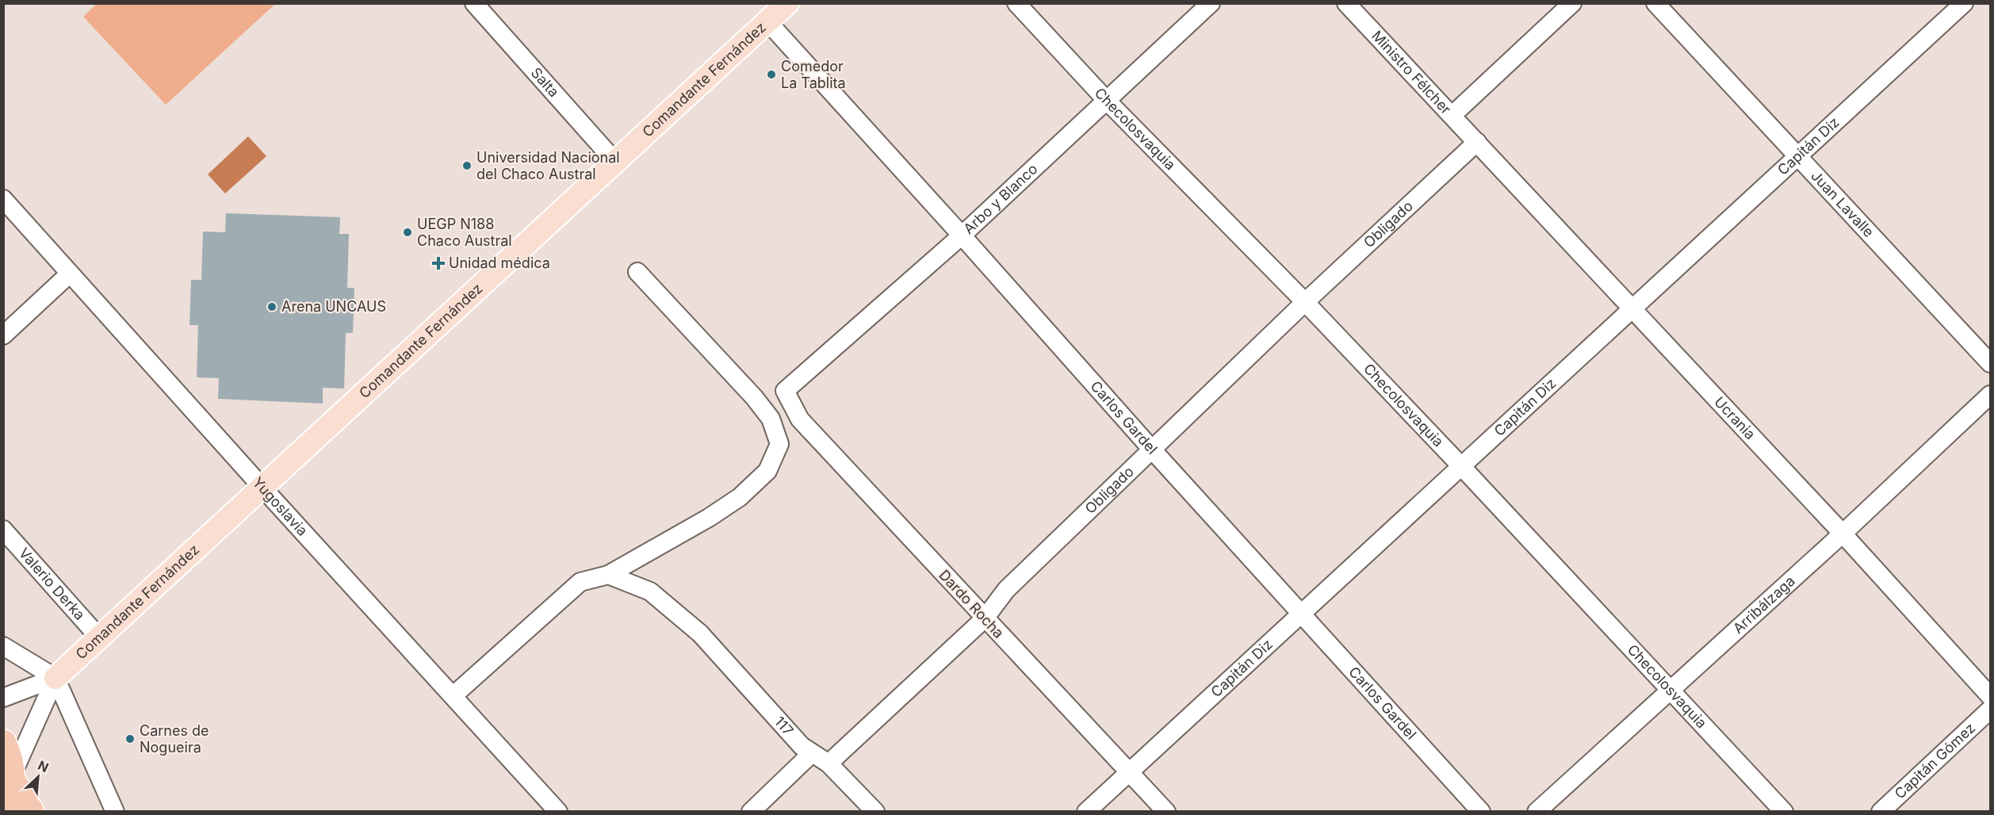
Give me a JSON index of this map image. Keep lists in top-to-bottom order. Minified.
{"streets":{"main road":["Comandante Fernández"],"street":["Ministro Félcher","Salta","Checolosvaquia","Capitán Diz","Arbo y Blanco","Juan Lavalle","Obligado","Carlos Gardel","Ucrania","Yugoslavia","Valerio Derka","Dardo Rocha","Arribálzaga","117","Capitán Gómez"]},"crossings":[["Ministro Félcher","Obligado"],["Ministro Félcher","Ucrania"],["Comandante Fernández","Salta"],["Comandante Fernández","Carlos Gardel"],["Comandante Fernández","Yugoslavia"],["Comandante Fernández","Valerio Derka"],["Checolosvaquia","Capitán Diz"],["Checolosvaquia","Arbo y Blanco"],["Checolosvaquia","Obligado"],["Checolosvaquia","Arribálzaga"],["Capitán Diz","Juan Lavalle"],["Capitán Diz","Carlos Gardel"],["Capitán Diz","Ucrania"],["Capitán Diz","Dardo Rocha"],["Arbo y Blanco","Carlos Gardel"],["Arbo y Blanco","Dardo Rocha"],["Obligado","Carlos Gardel"],["Obligado","Ucrania"],["Obligado","Dardo Rocha"],["Obligado","117"],["Ucrania","Arribálzaga"]],"places":{"other":["Comedor La Tablita","Universidad Nacional del Chaco Austral","UEGP N188 Chaco Austral","Arena UNCAUS","Carnes de Nogueira"],"health":["Unidad médica"]},"north":"top right"}
